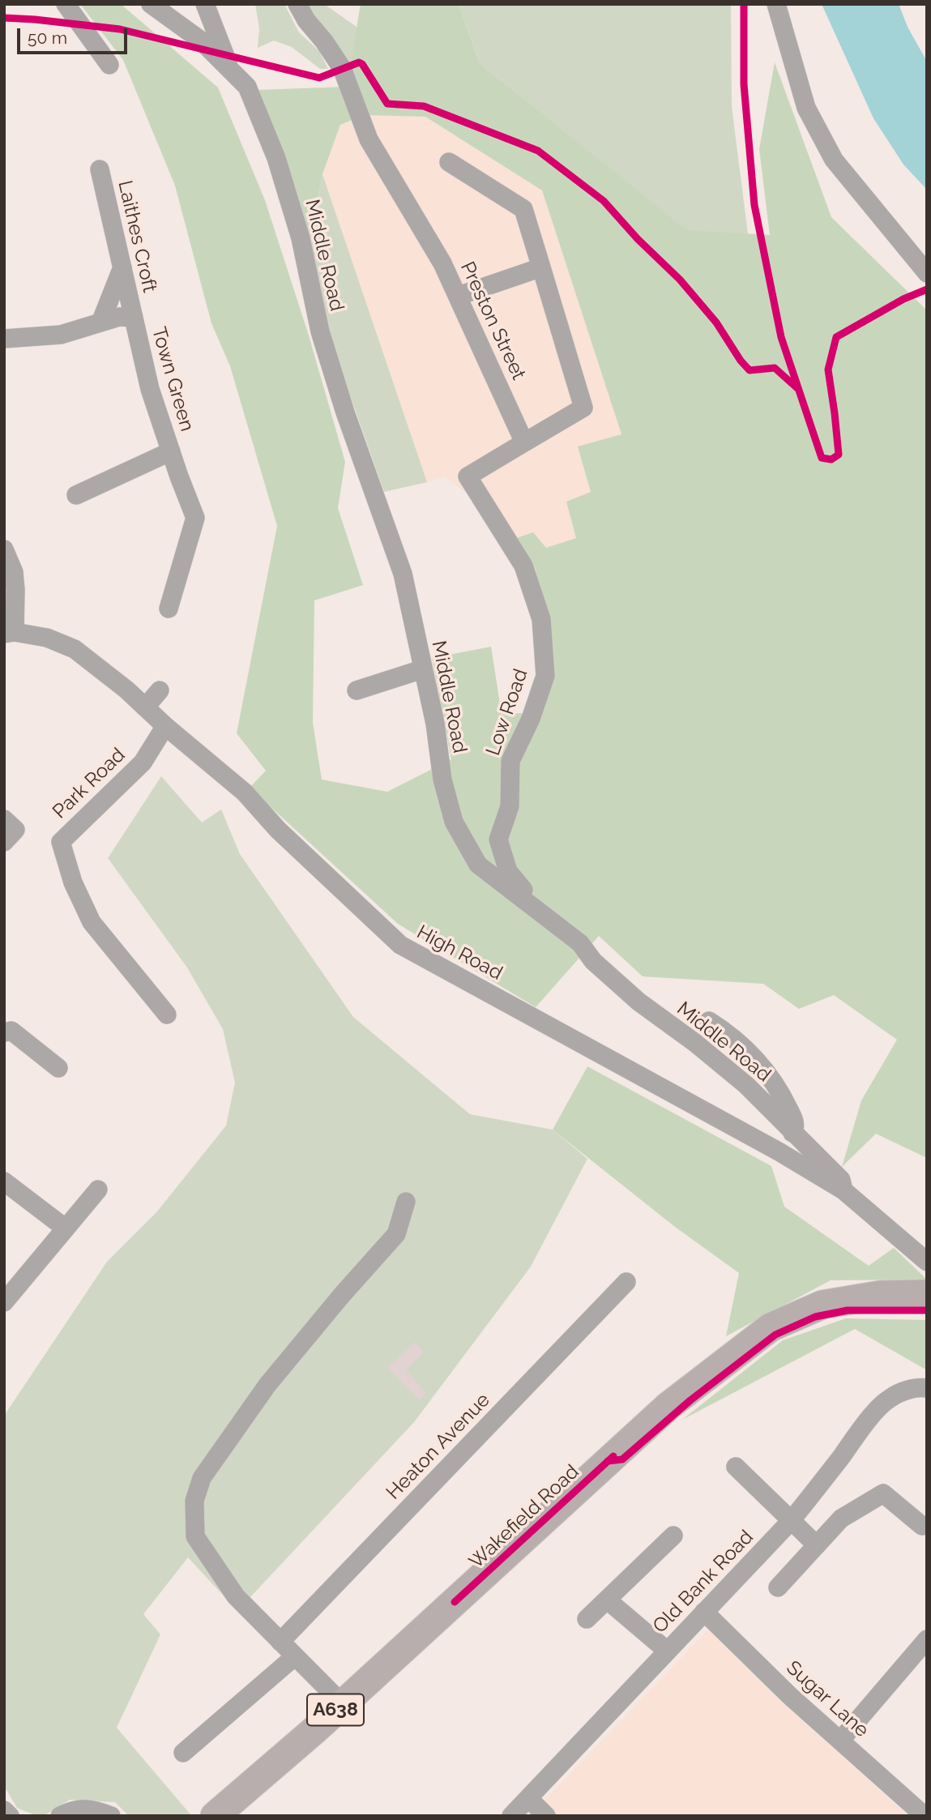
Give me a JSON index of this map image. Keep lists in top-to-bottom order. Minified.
{"streets":{"highway":["Wakefield Road","A638"],"street":["Laithes Croft","Middle Road","Preston Street","Town Green","Low Road","Park Road","High Road","Heaton Avenue","Old Bank Road","Sugar Lane"]},"crossings":[["Laithes Croft","Town Green"],["Middle Road","Low Road"],["Middle Road","High Road"],["Preston Street","Low Road"],["Park Road","High Road"],["Old Bank Road","Sugar Lane"]],"scale_bar":"50 m"}
